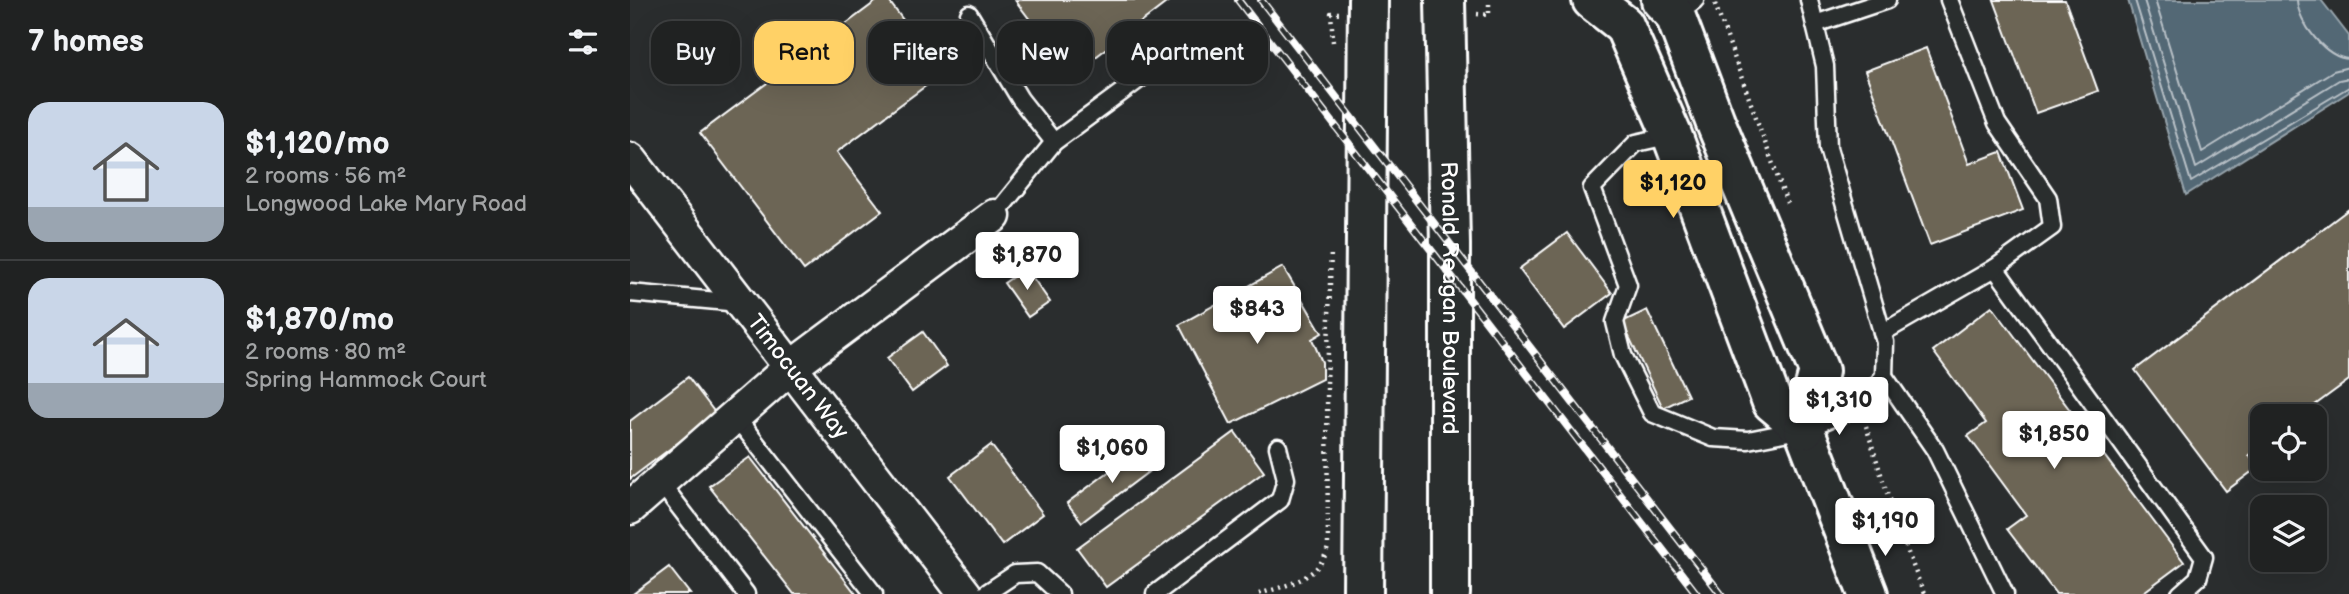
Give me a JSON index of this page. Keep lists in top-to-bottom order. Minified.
{"streets":{"main road":["Ronald Reagan Boulevard"],"street":["Timocuan Way"]},"page":{"heading":"7 homes","chip":["Buy","Rent","Filters","New","Apartment"],"list":[{"name":"$1,120/mo","note":"2 rooms · 56 m² · Longwood Lake Mary Road"},{"name":"$1,870/mo","note":"2 rooms · 80 m² · Spring Hammock Court"}],"price":["$1,120","$1,870","$843","$1,310","$1,850","$1,060","$1,190"]}}
